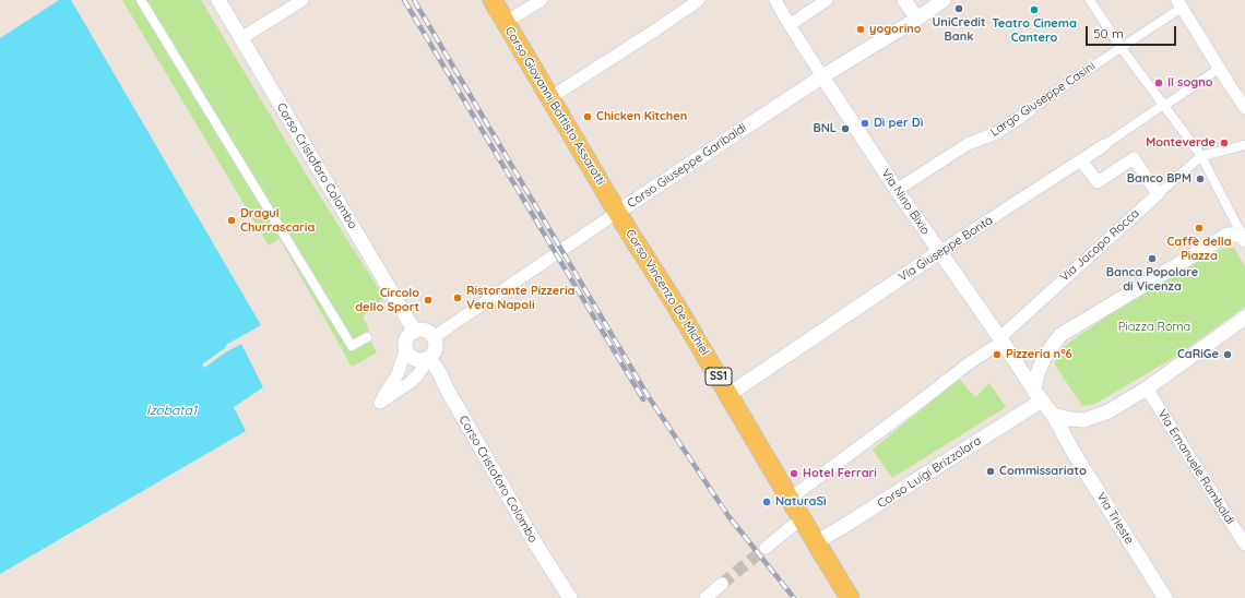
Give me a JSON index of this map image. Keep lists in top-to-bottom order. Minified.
{"streets":{"main road":["Corso Giovanni Battista Assarotti","Corso Vincenzo De Michiel","SS1"],"street":["Largo Giuseppe Casini","Corso Cristoforo Colombo","Corso Giuseppe Garibaldi","Via Nino Bixio","Via Jacopo Rocca","Via Giuseppe Bontà","Via Emanuele Rambaldi","Corso Luigi Brizzolara","Via Trieste"]},"crossings":[["Largo Giuseppe Casini","Via Nino Bixio"],["Corso Giovanni Battista Assarotti","Corso Giuseppe Garibaldi"],["Corso Giovanni Battista Assarotti","Corso Vincenzo De Michiel"],["Corso Cristoforo Colombo","Corso Giuseppe Garibaldi"],["Corso Giuseppe Garibaldi","Via Nino Bixio"],["Corso Giuseppe Garibaldi","Corso Vincenzo De Michiel"],["Via Nino Bixio","Via Jacopo Rocca"],["Via Nino Bixio","Via Giuseppe Bontà"],["Via Nino Bixio","Corso Luigi Brizzolara"],["Via Jacopo Rocca","Corso Vincenzo De Michiel"],["Via Giuseppe Bontà","Corso Vincenzo De Michiel"],["Corso Vincenzo De Michiel","Corso Luigi Brizzolara"]],"water":["Izobata1"],"parks":["Piazza Roma"],"places":["UniCredit Bank","Teatro Cinema Cantero","yogorino","Il sogno","Chicken Kitchen","Dì per Dì","BNL","Monteverde","Banco BPM","Dragul Churrascaria","Caffè della Piazza","Banca Popolare di Vicenza","Ristorante Pizzeria Vera Napoli","Circolo dello Sport","Pizzeria n°6","CaRiGe","Commissariato","Hotel Ferrari","NaturaSì"],"scale_bar":"50 m"}
